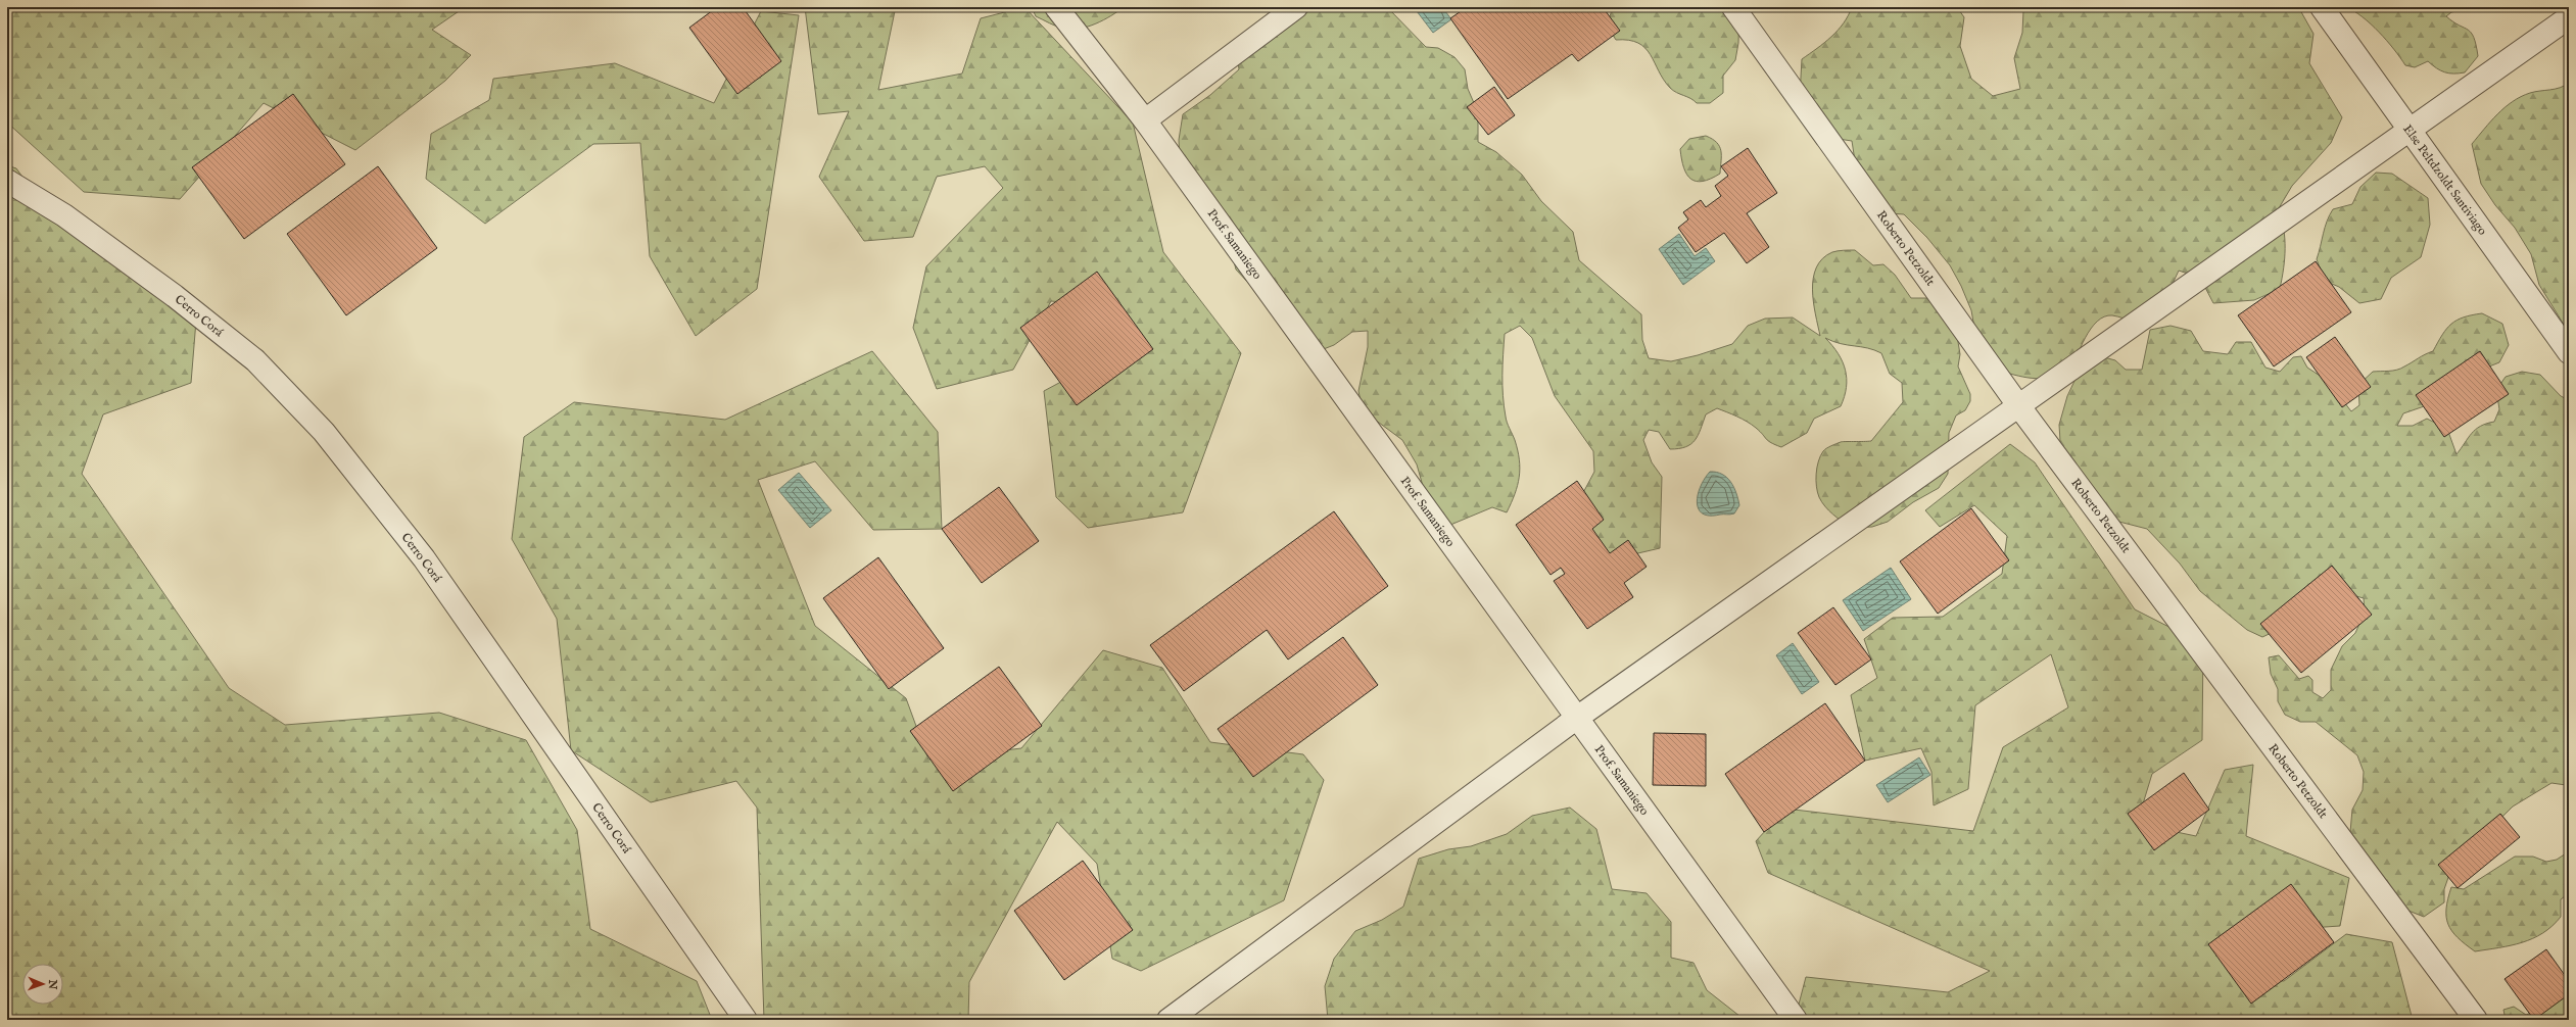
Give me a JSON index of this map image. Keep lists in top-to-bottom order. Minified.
{"streets":{"street":["Else Peltdzoldt Santiviago","Prof. Samaniego","Roberto Petzoldt","Cerro Corá"]},"north":"right"}
